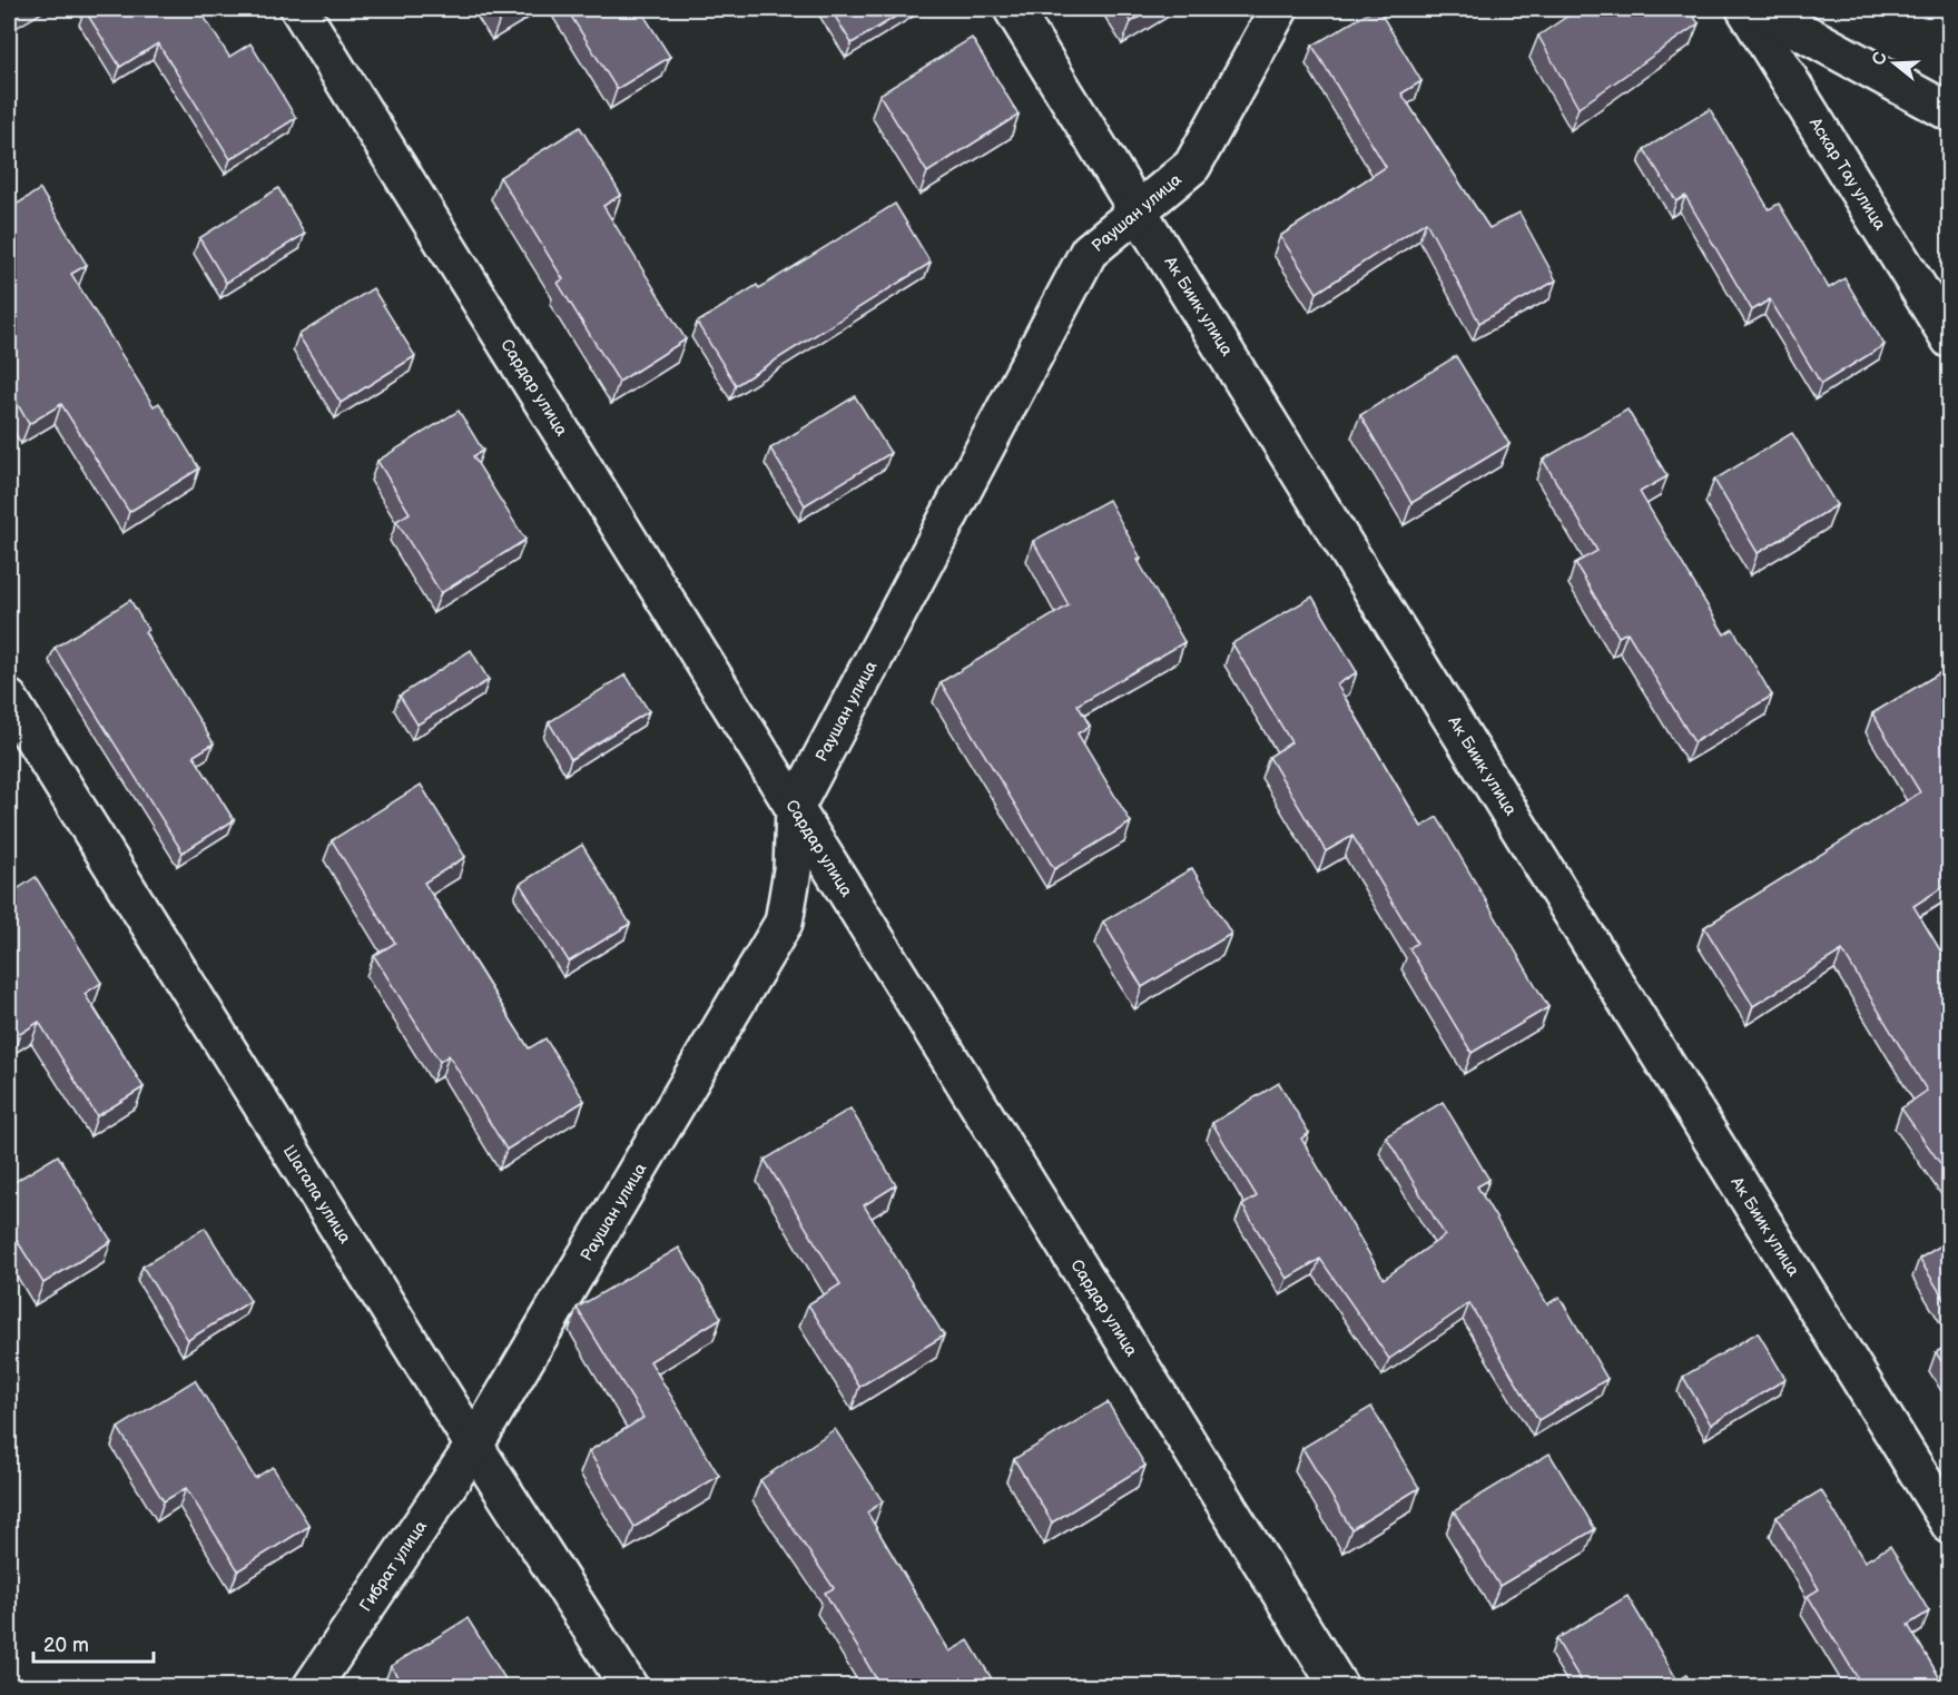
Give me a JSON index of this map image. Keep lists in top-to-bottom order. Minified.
{"streets":{"street":["Аскар Тау улица","Раушан улица","Ак Биик улица","Сардар улица","Шагала улица","Гибрат улица"]},"crossings":[["Раушан улица","Ак Биик улица"],["Раушан улица","Сардар улица"],["Раушан улица","Шагала улица"],["Раушан улица","Гибрат улица"],["Шагала улица","Гибрат улица"]],"scale_bar":"20 m","north":"left"}
